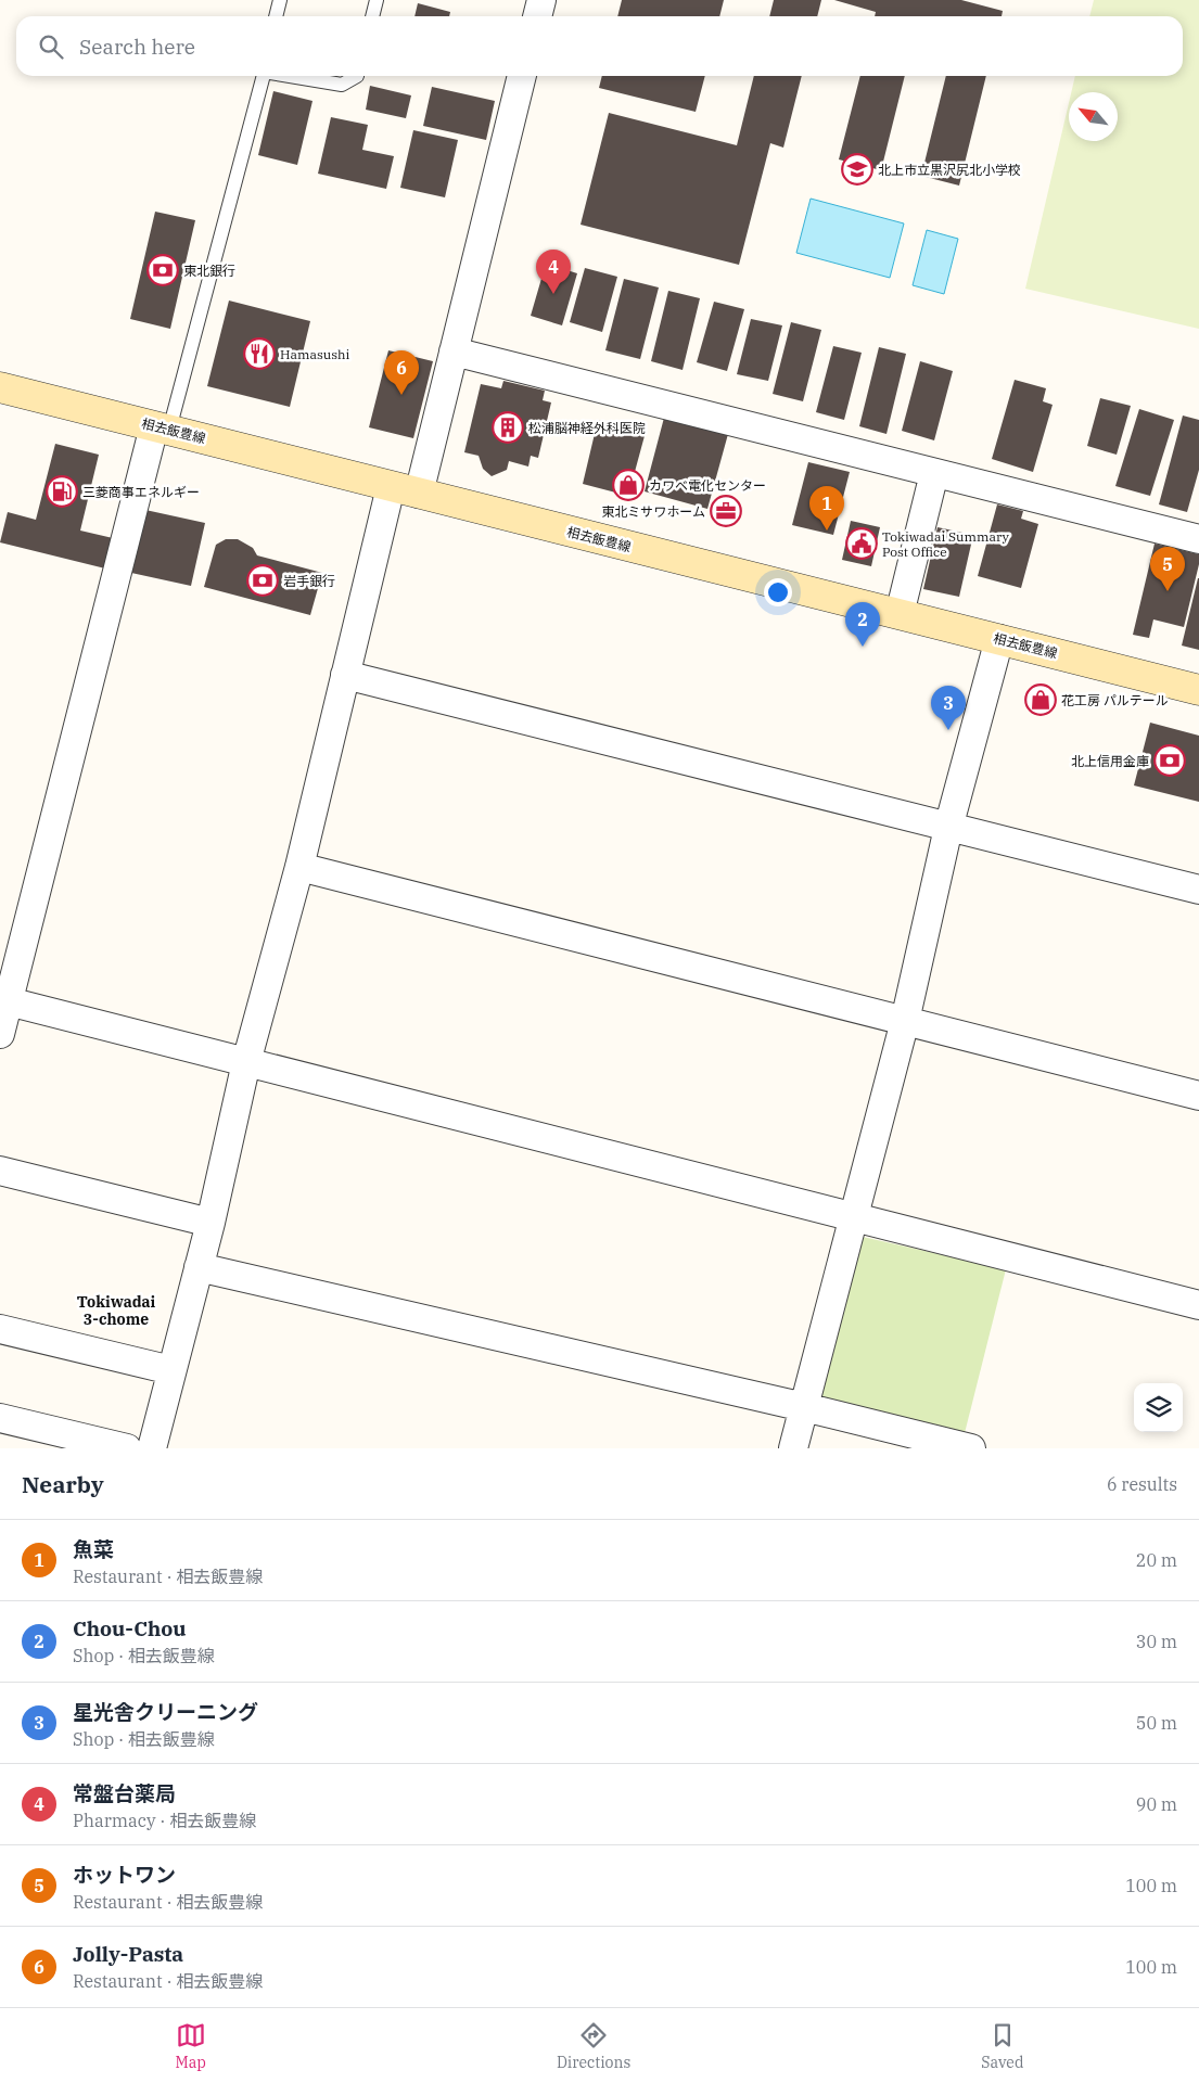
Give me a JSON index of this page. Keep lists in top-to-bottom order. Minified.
{"streets":{"main road":["相去飯豊線"]},"districts":["Tokiwadai 3-chome"],"places":{"school or university":["北上市立黒沢尻北小学校"],"bank":["東北銀行","岩手銀行","北上信用金庫"],"restaurant":["Hamasushi"],"building":["松浦脳神経外科医院"],"shop":["カワベ電化センター","花工房 パルテール"],"fuel station":["三菱商事エネルギー"],"office":["東北ミサワホーム"],"public building":["Tokiwadai Summary Post Office"]},"north":"top left","page":{"search":"Search here","pins":["4","6","1","5","2","3"],"heading":["Nearby","6 results"],"list":[{"mark":"1","name":"魚菜","note":"Restaurant · 相去飯豊線","value":"20 m"},{"mark":"2","name":"Chou-Chou","note":"Shop · 相去飯豊線","value":"30 m"},{"mark":"3","name":"星光舎クリーニング","note":"Shop · 相去飯豊線","value":"50 m"},{"mark":"4","name":"常盤台薬局","note":"Pharmacy · 相去飯豊線","value":"90 m"},{"mark":"5","name":"ホットワン","note":"Restaurant · 相去飯豊線","value":"100 m"},{"mark":"6","name":"Jolly-Pasta","note":"Restaurant · 相去飯豊線","value":"100 m"}],"nav":["Map","Directions","Saved"]}}
